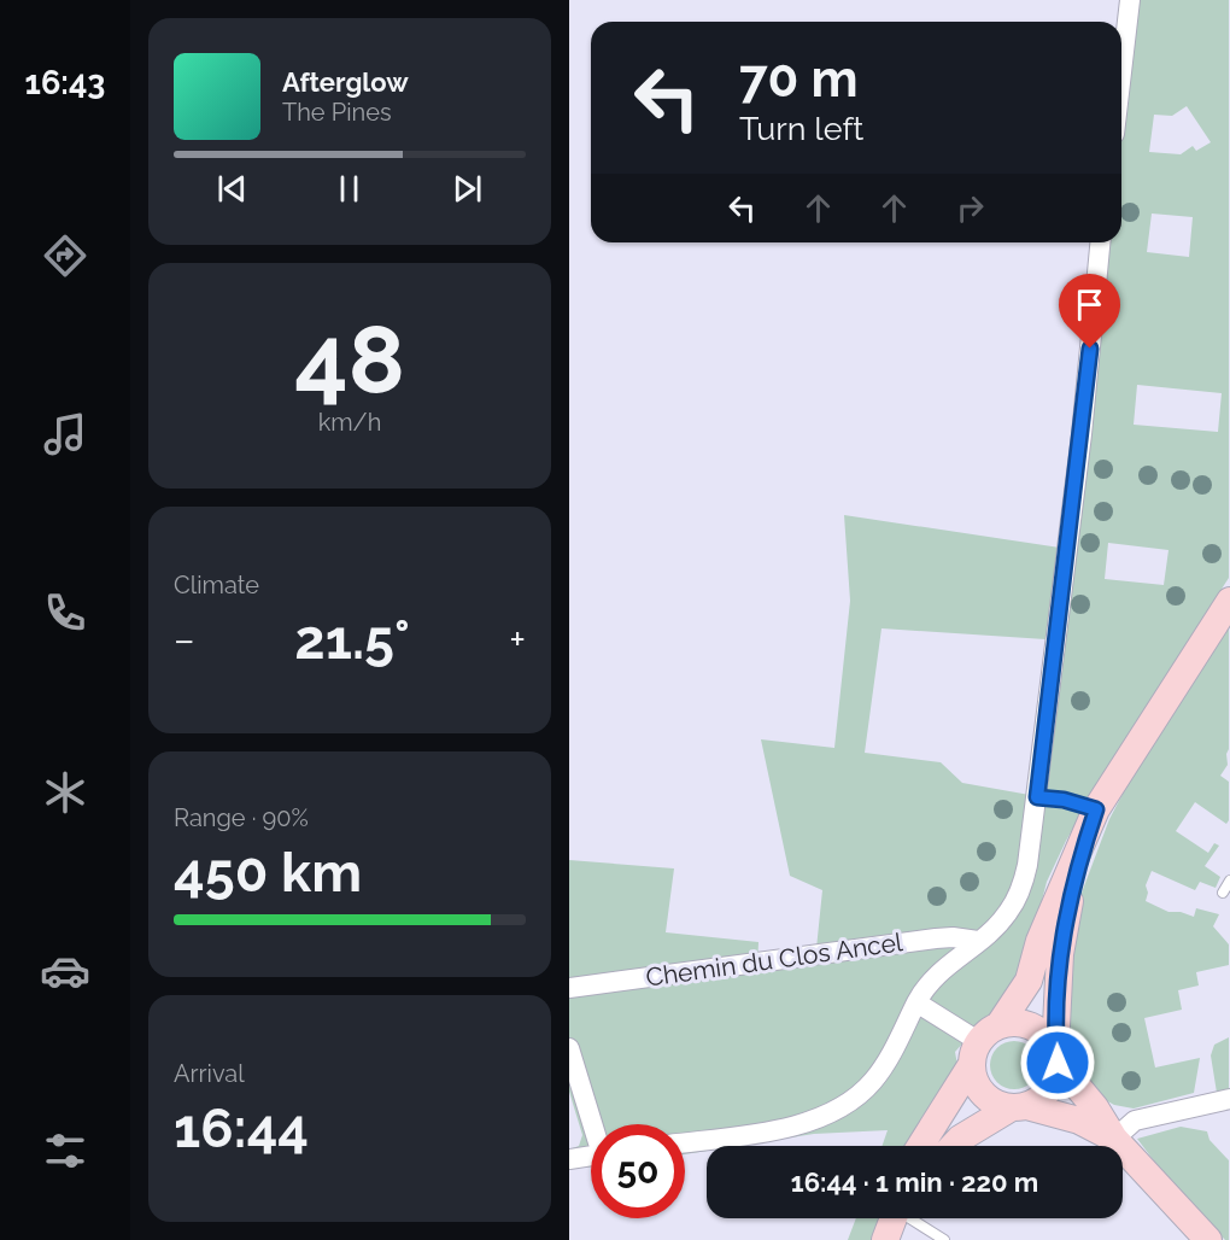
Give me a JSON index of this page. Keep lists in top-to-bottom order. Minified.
{"streets":{"street":["Chemin du Clos Ancel"]},"page":{"tabs":"16:43","turn":["70 m","Turn left"],"song":["Afterglow","The Pines"],"tile":[["48","km/h"],"Climate",["Range · 90%","450 km"],["Arrival","16:44"]],"heat":["−","21.5°","+"],"limit":"50","trip":"16:44 · 1 min · 220 m"}}
